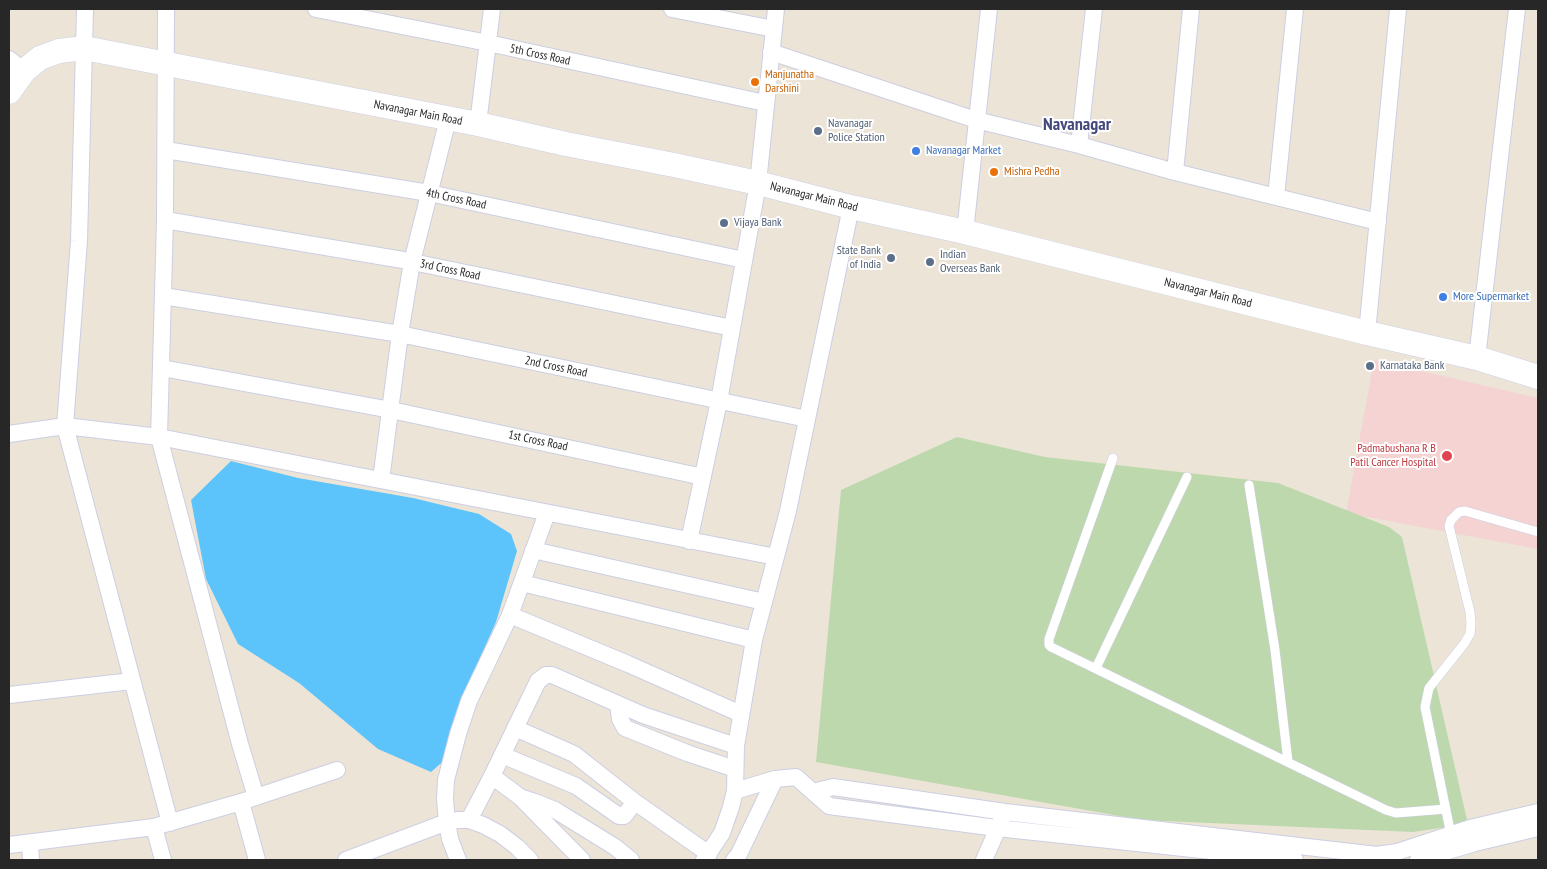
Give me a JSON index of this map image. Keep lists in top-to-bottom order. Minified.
{"streets":{"main road":["Navanagar Main Road"],"street":["5th Cross Road","4th Cross Road","3rd Cross Road","2nd Cross Road","1st Cross Road"]},"districts":["Navanagar"],"places":["Manjunatha Darshini","Navanagar Police Station","Navanagar Market","Mishra Pedha","Vijaya Bank","State Bank of India","Indian Overseas Bank","More Supermarket","Karnataka Bank","Padmabushana R B Patil Cancer Hospital"]}
